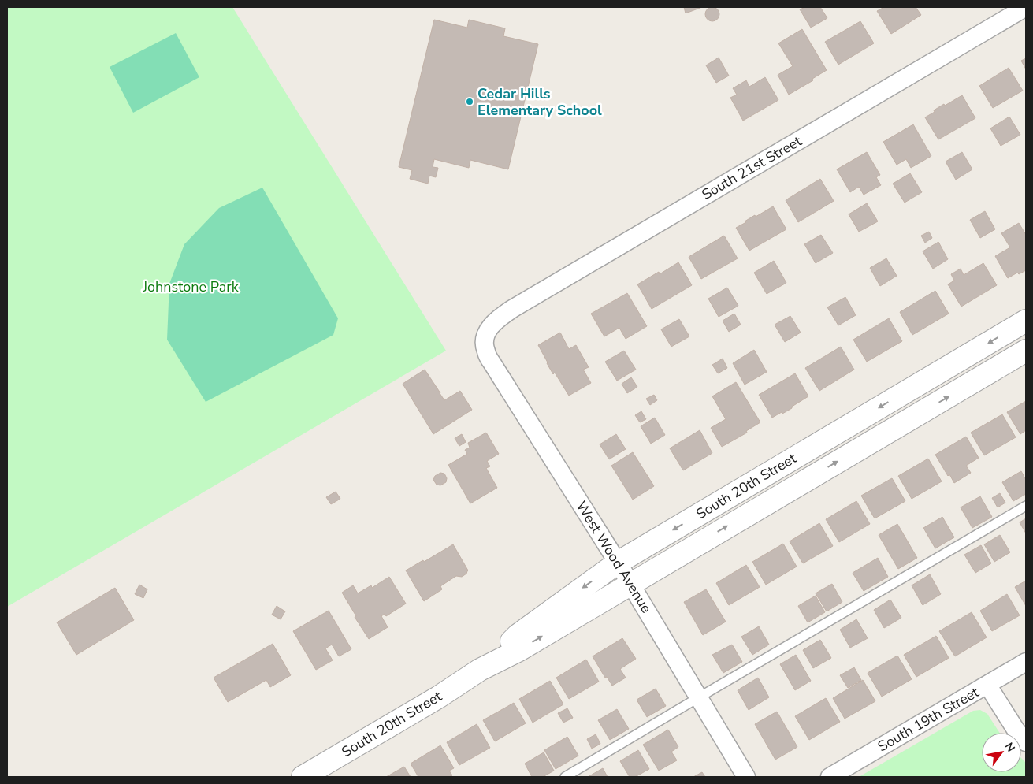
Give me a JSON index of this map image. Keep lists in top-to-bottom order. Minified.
{"streets":{"street":["South 21st Street","South 20th Street","West Wood Avenue","South 19th Street"]},"crossings":[["South 21st Street","West Wood Avenue"],["South 20th Street","West Wood Avenue"]],"parks":["Johnstone Park"],"places":["Cedar Hills Elementary School"],"north":"top right"}
